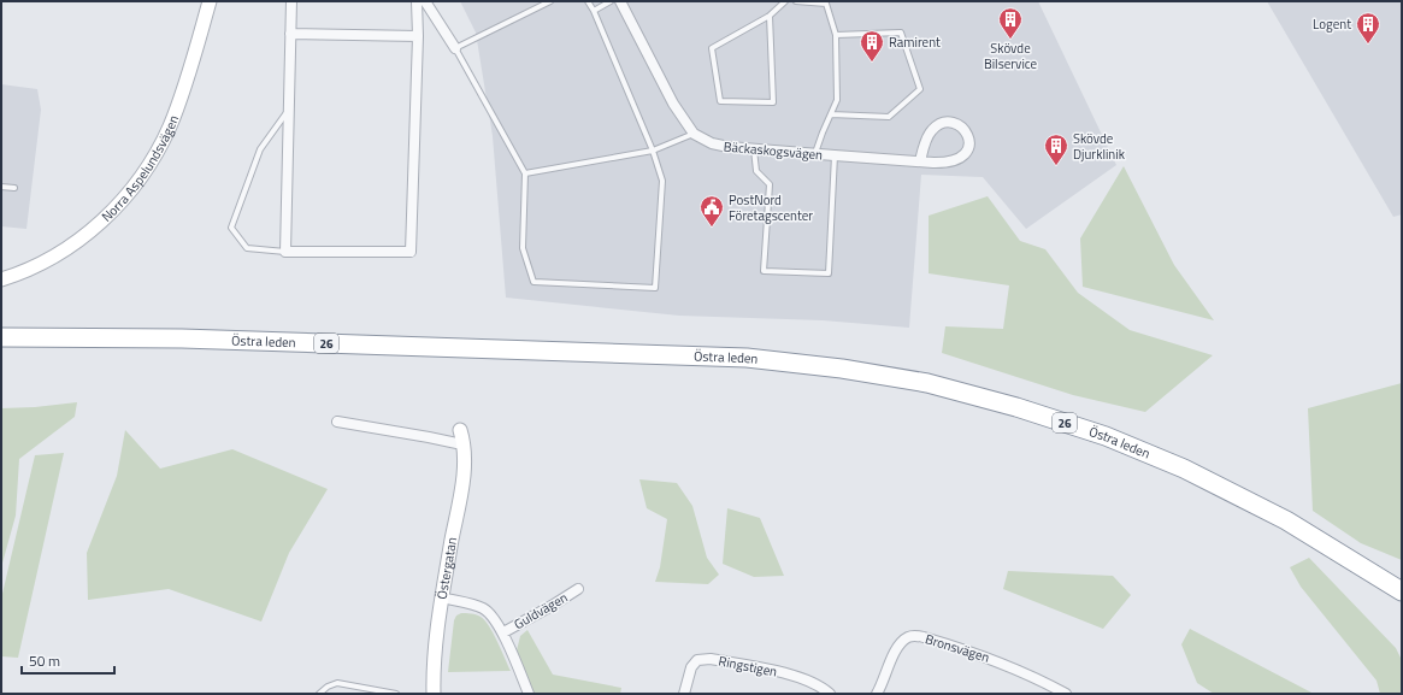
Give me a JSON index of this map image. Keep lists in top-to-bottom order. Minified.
{"streets":{"highway":["Östra leden","26"],"street":["Bäckaskogsvägen","Norra Aspelundsvägen","Östergatan","Guldvägen","Bronsvägen","Ringstigen"]},"places":{"building":["Skövde Bilservice","Logent","Ramirent","Skövde Djurklinik"],"public building":["PostNord Företagscenter"]},"scale_bar":"50 m"}
